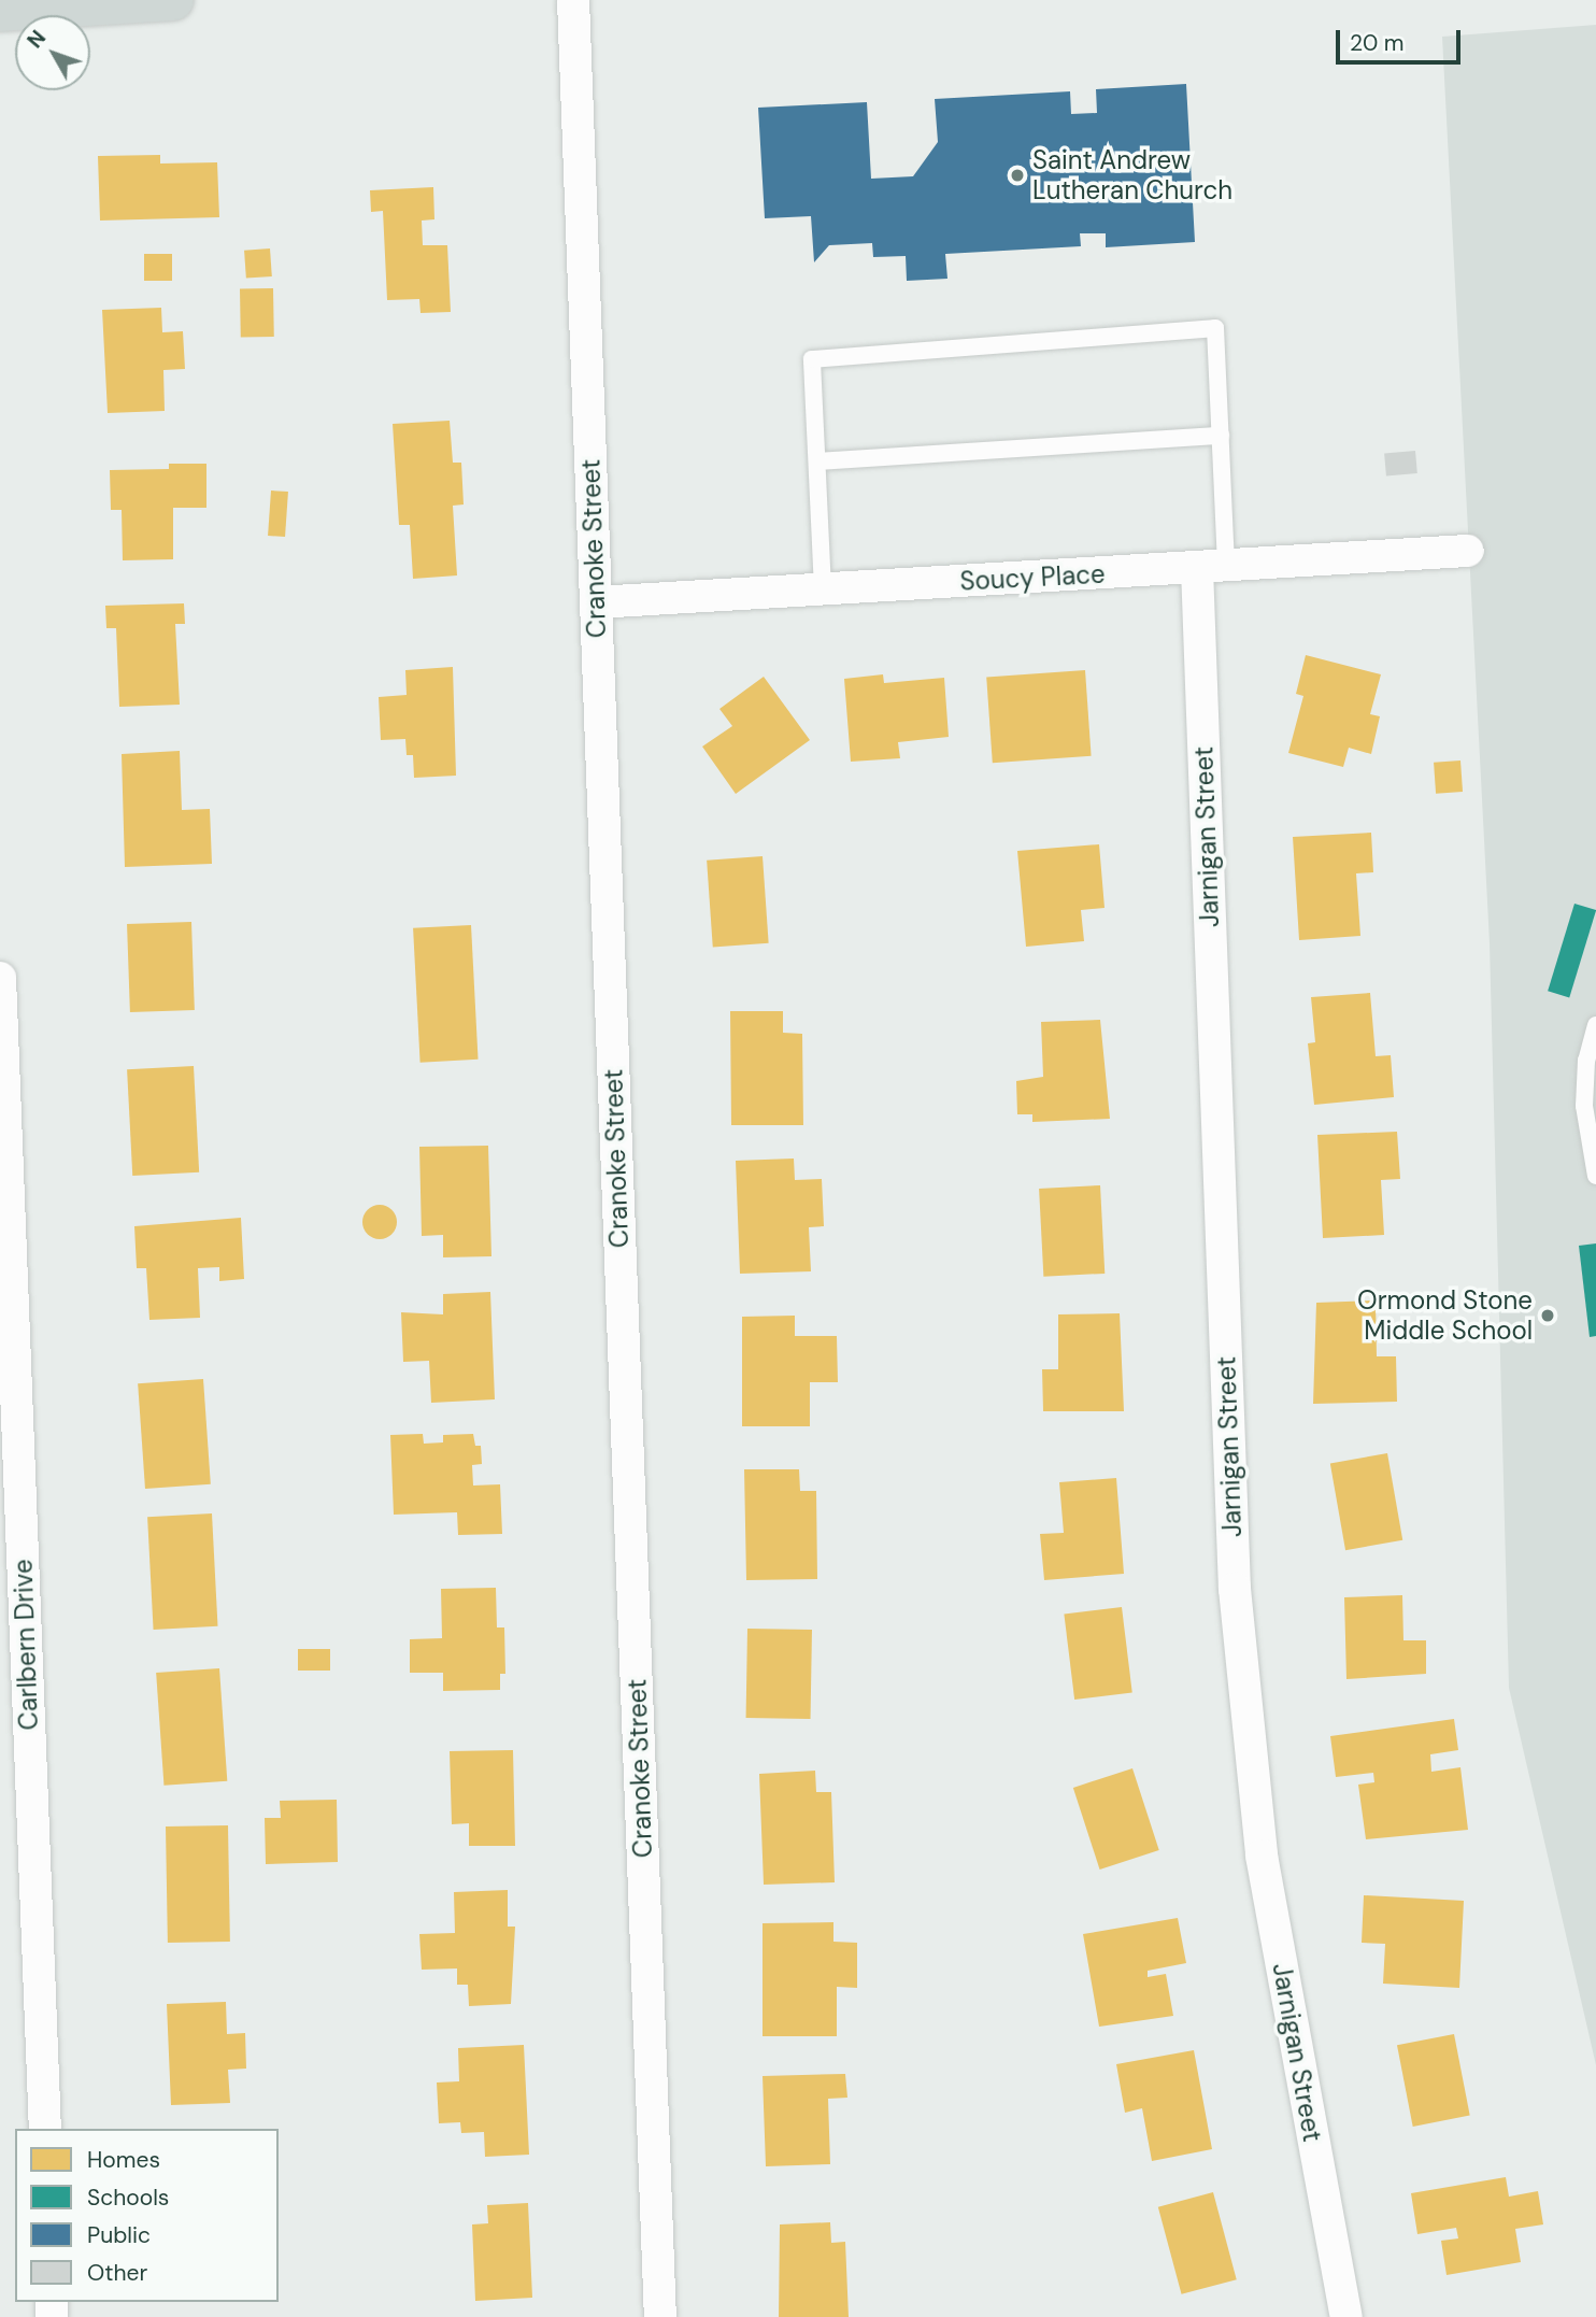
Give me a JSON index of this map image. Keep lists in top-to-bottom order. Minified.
{"streets":{"street":["Cranoke Street","Soucy Place","Jarnigan Street","Carlbern Drive"]},"crossings":[["Cranoke Street","Soucy Place"],["Soucy Place","Jarnigan Street"]],"places":["Saint Andrew Lutheran Church","Ormond Stone Middle School"],"legend":["Homes","Schools","Public","Other"],"scale_bar":"20 m","north":"top left"}
